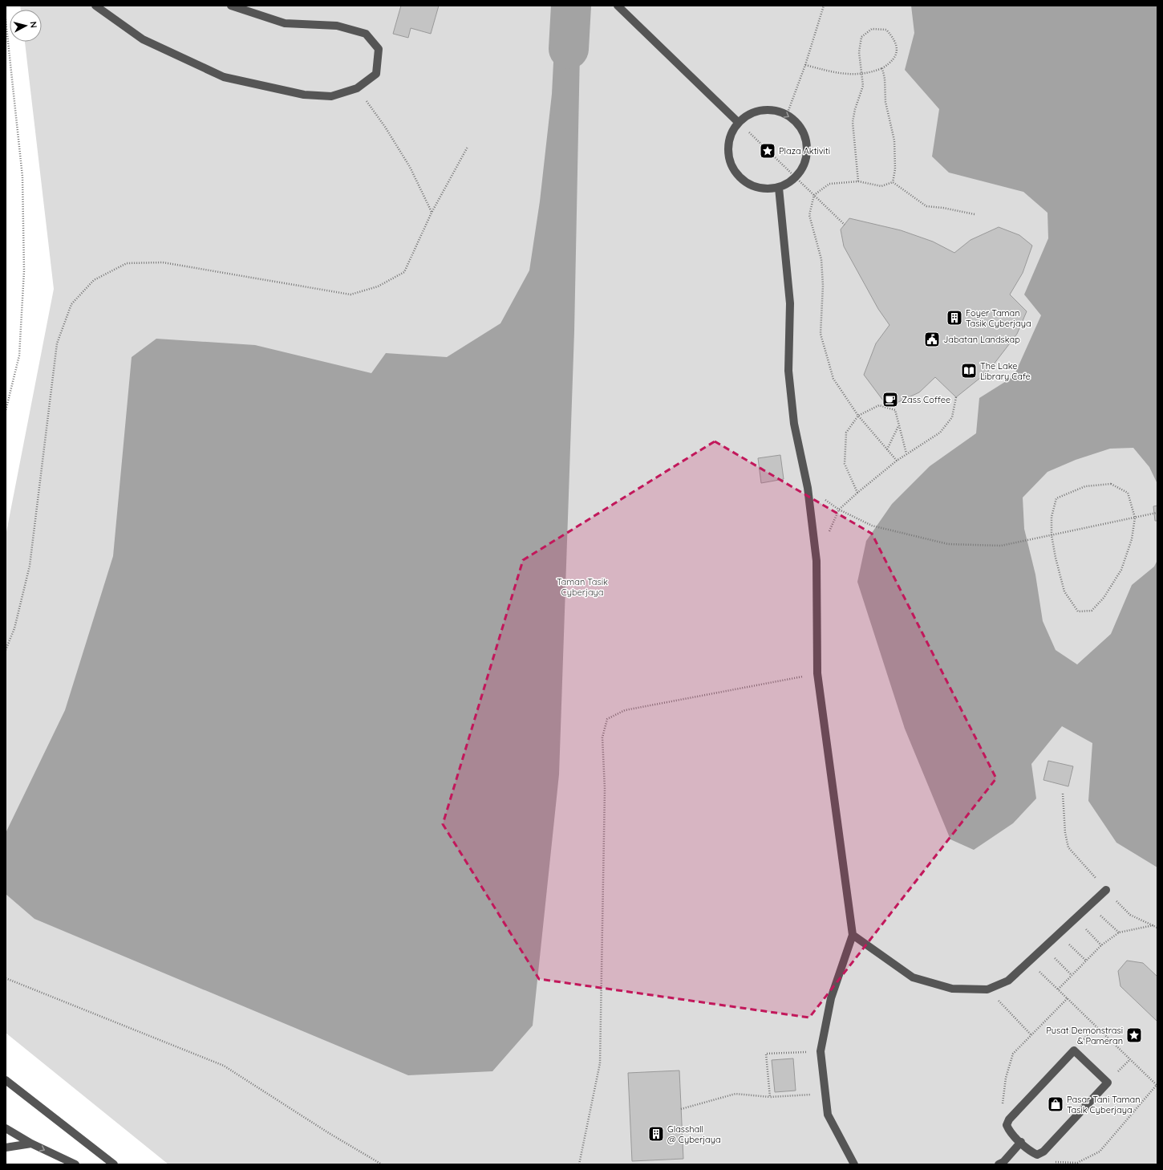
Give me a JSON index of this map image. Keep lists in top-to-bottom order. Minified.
{"parks":["Taman Tasik Cyberjaya"],"places":{"place":["Plaza Aktiviti","Pusat Demonstrasi & Pameran"],"building":["Foyer Taman Tasik Cyberjaya","Glasshall @ Cyberjaya"],"public building":["Jabatan Landskap"],"library":["The Lake Library Cafe"],"cafe":["Zass Coffee"],"shop":["Pasar Tani Taman Tasik Cyberjaya"]},"north":"right"}
